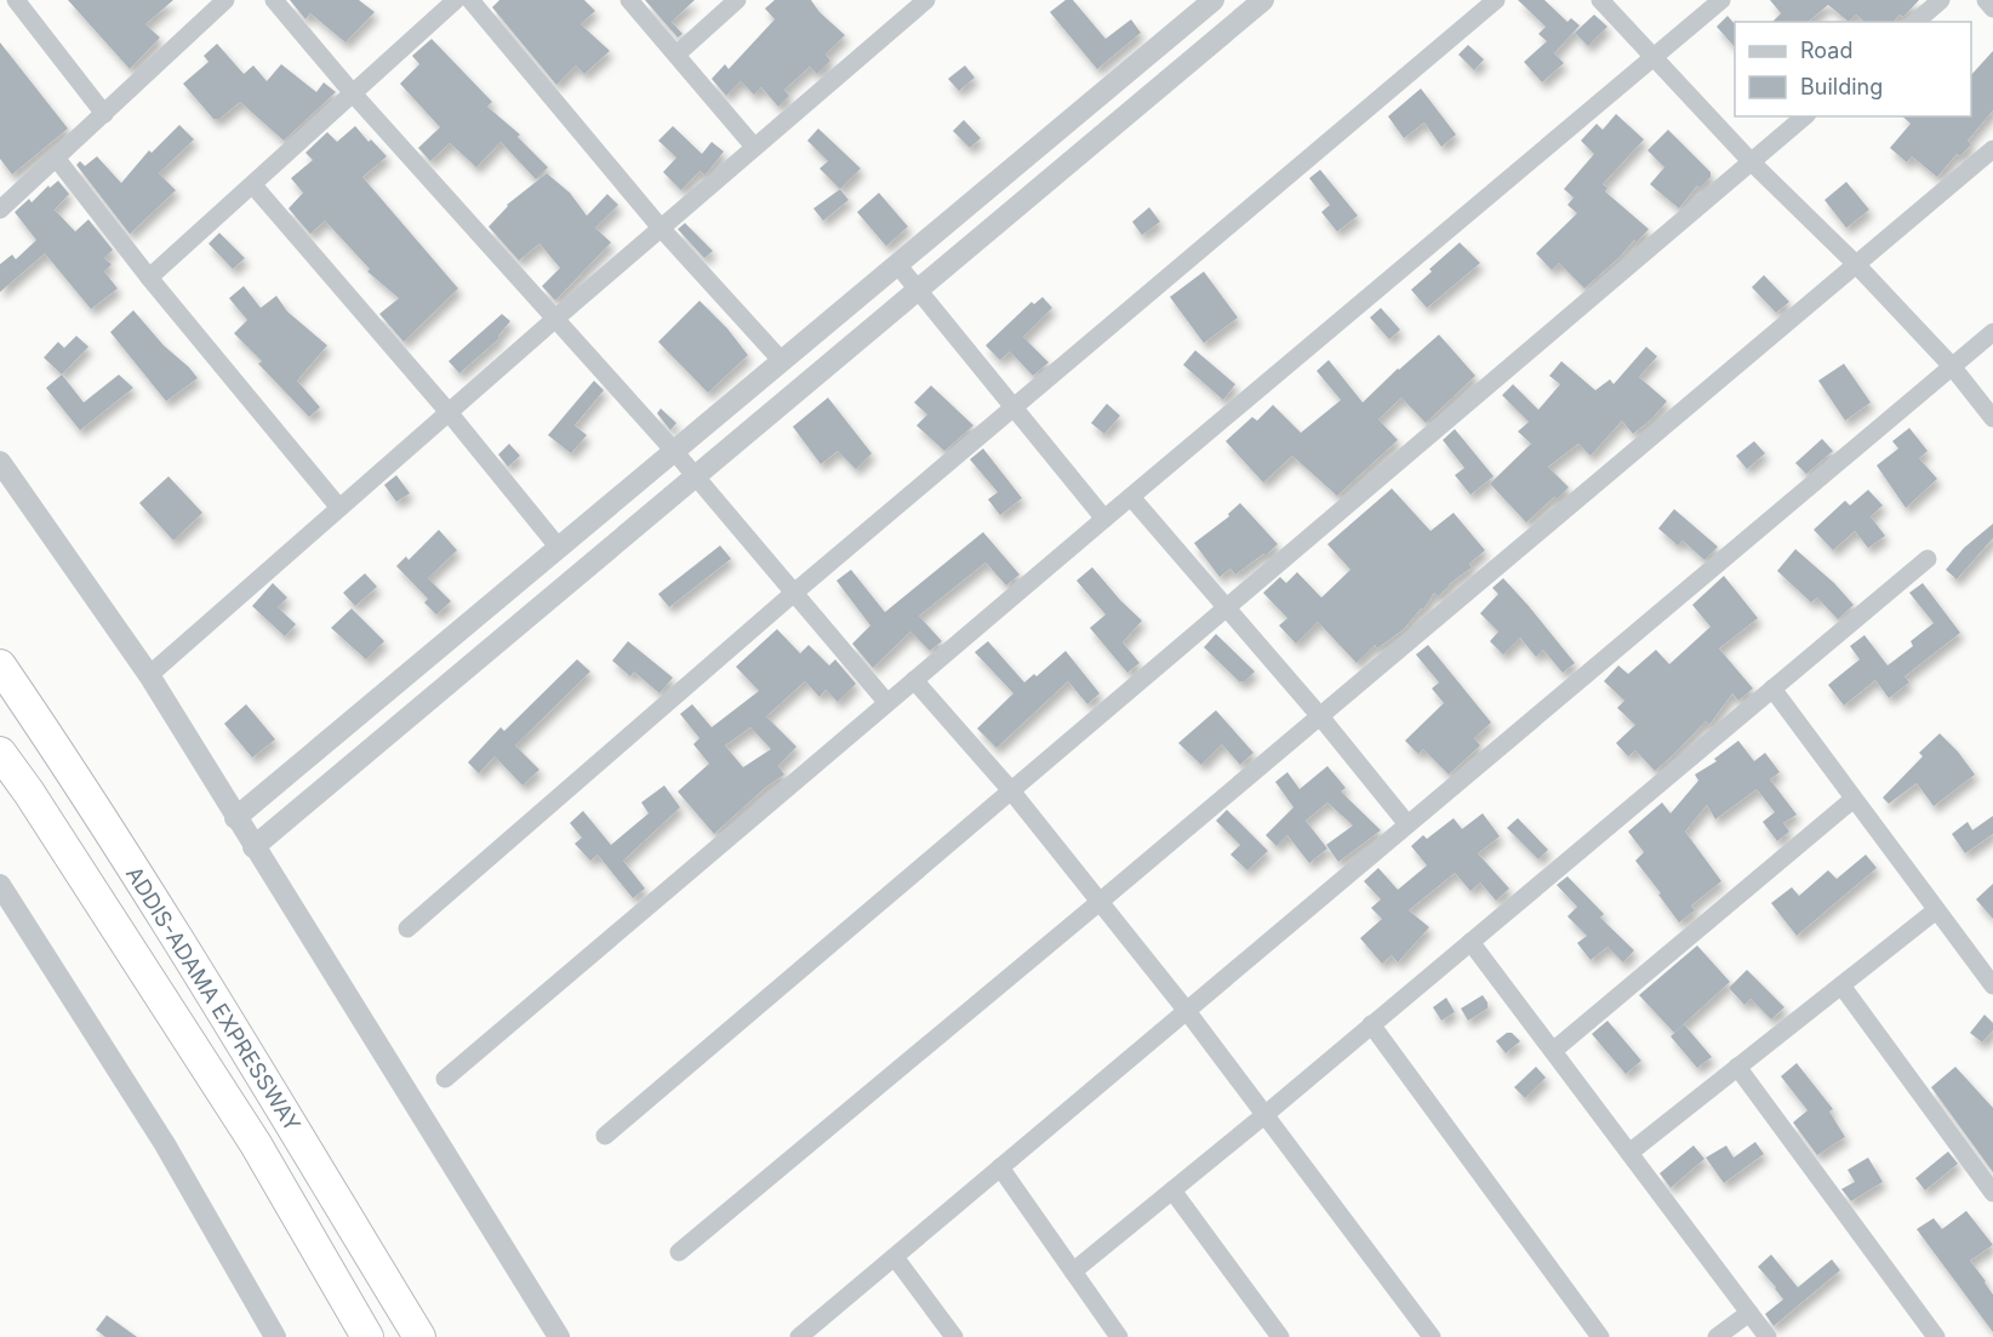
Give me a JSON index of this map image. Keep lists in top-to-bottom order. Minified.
{"streets":{"highway":["ADDIS-ADAMA EXPRESSWAY"]},"legend":["Road","Building"]}
